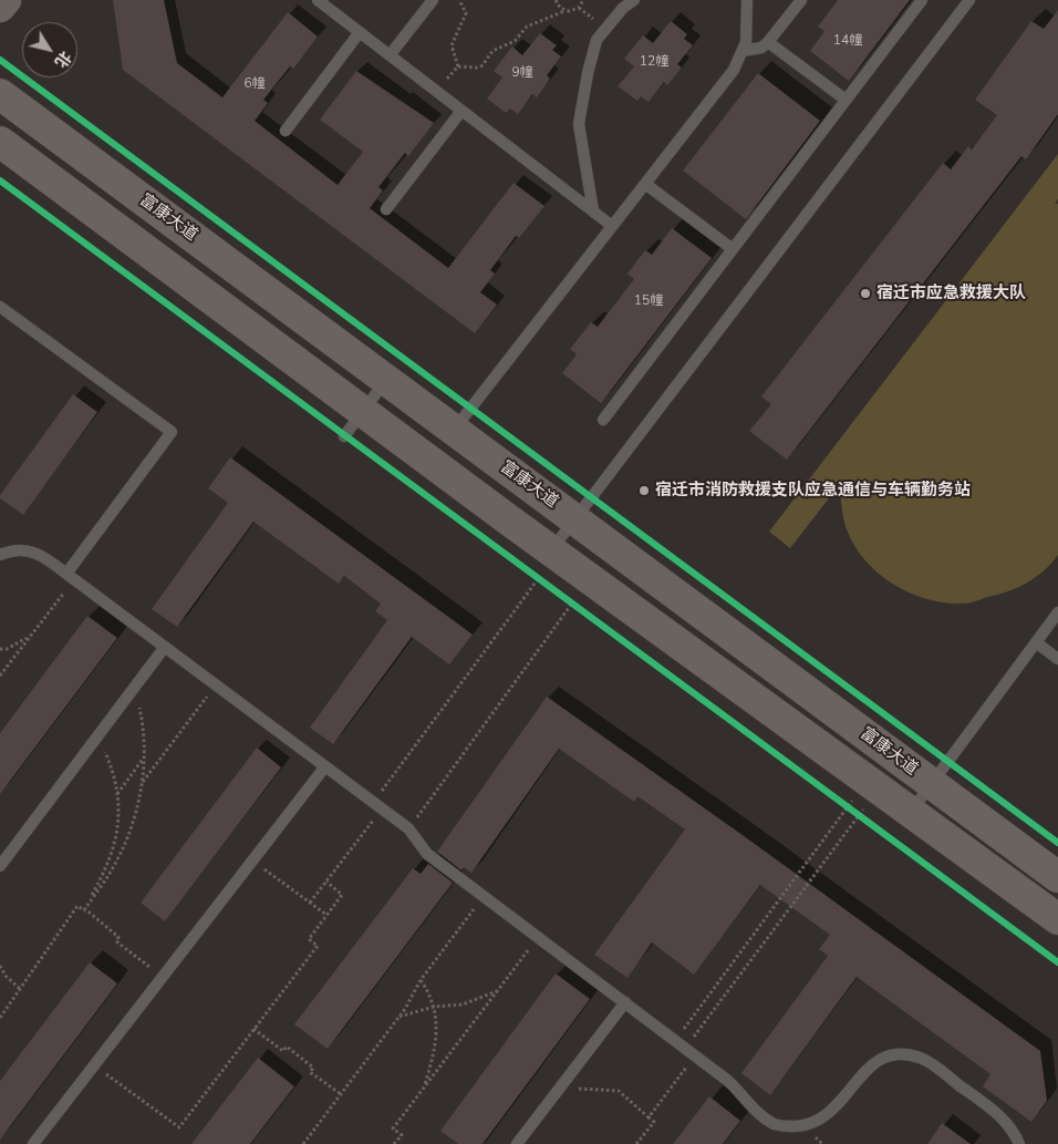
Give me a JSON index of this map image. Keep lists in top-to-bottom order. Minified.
{"streets":{"street":["富康大道"]},"places":["宿迁市应急救援大队","宿迁市消防救援支队应急通信与车辆勤务站"],"house_numbers":["14幢","12幢","9幢","6幢","15幢"],"north":"bottom right"}
